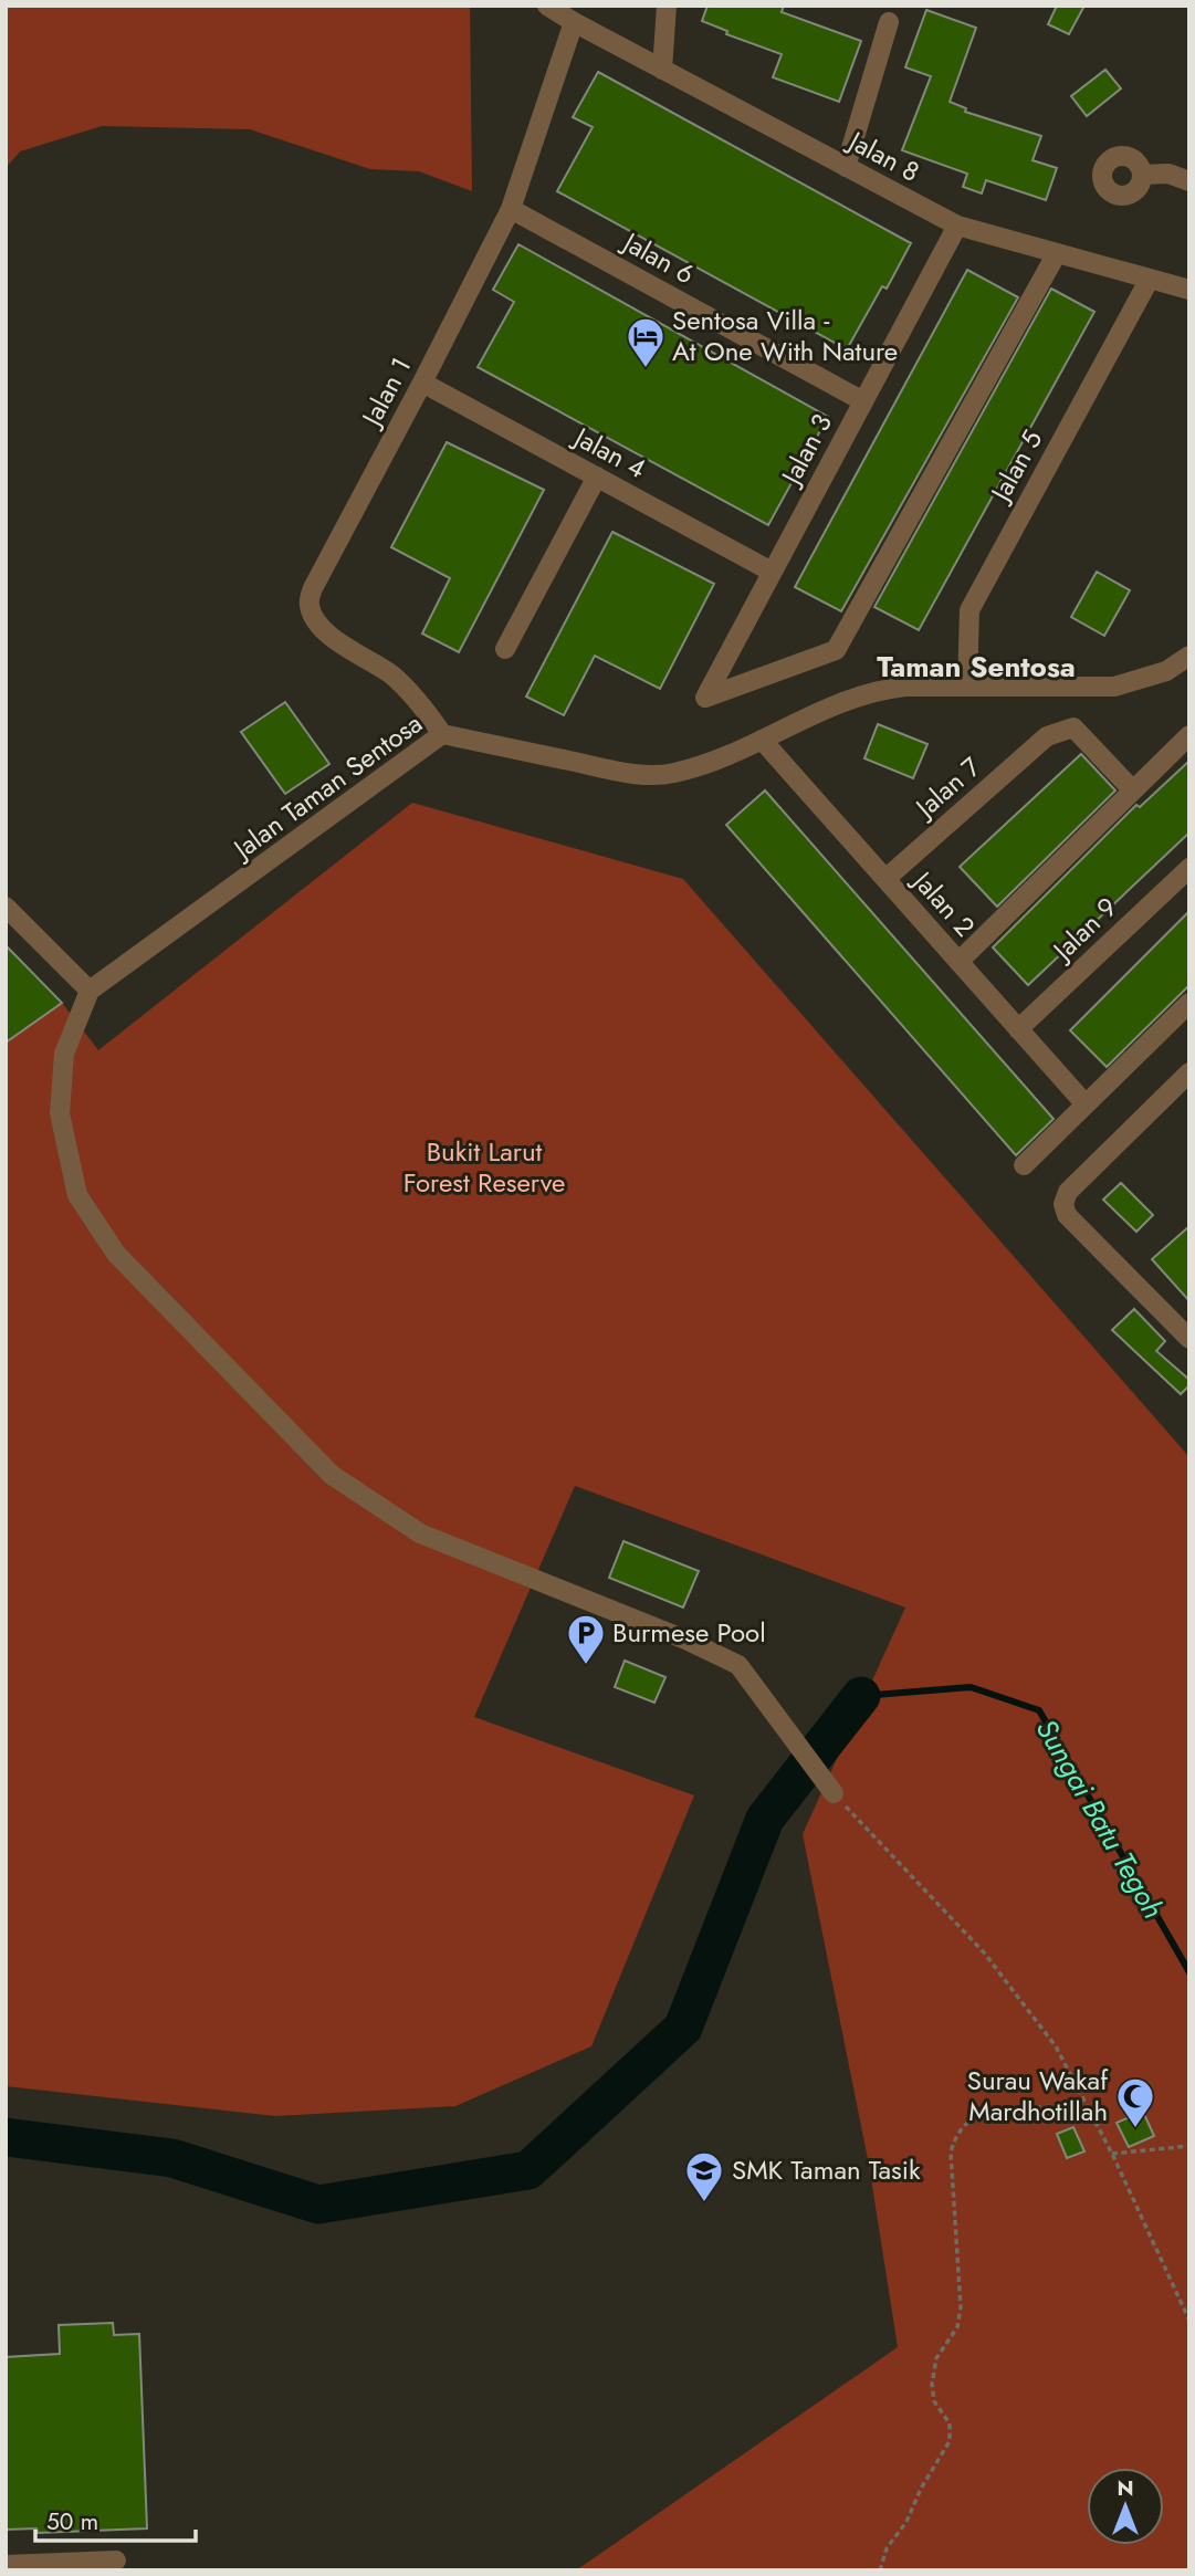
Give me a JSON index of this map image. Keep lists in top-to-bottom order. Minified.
{"streets":{"street":["Jalan 8","Jalan 6","Jalan 1","Jalan 3","Jalan 4","Jalan 5","Jalan Taman Sentosa","Jalan 7","Jalan 2","Jalan 9"]},"crossings":[["Jalan 8","Jalan 1"],["Jalan 8","Jalan 3"],["Jalan 8","Jalan 5"],["Jalan 6","Jalan 1"],["Jalan 6","Jalan 3"],["Jalan 1","Jalan 4"],["Jalan 1","Jalan Taman Sentosa"],["Jalan 3","Jalan 4"],["Jalan 5","Jalan Taman Sentosa"],["Jalan Taman Sentosa","Jalan 2"],["Jalan 7","Jalan 2"],["Jalan 2","Jalan 9"]],"districts":["Taman Sentosa"],"water":["Sungai Batu Tegoh"],"parks":["Bukit Larut Forest Reserve"],"places":{"hotel":["Sentosa Villa - At One With Nature"],"parking":["Burmese Pool"],"mosque":["Surau Wakaf Mardhotillah"],"school or university":["SMK Taman Tasik"]},"scale_bar":"50 m","north":"top"}
